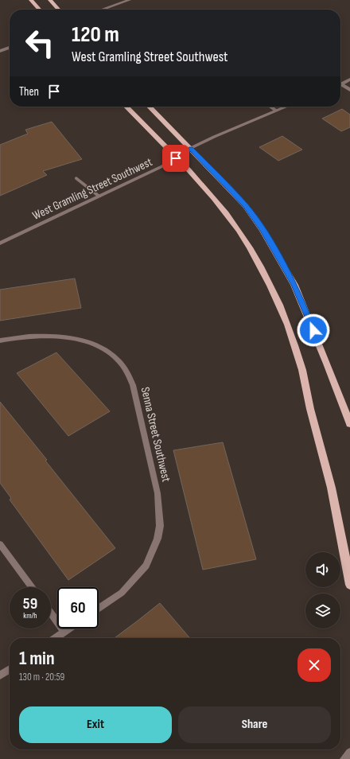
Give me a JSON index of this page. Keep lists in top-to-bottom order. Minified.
{"streets":{"street":["West Gramling Street Southwest","Senna Street Southwest"]},"page":{"turn":["120 m","West Gramling Street Southwest"],"then":"Then","speed":"59 km/h","limit":"60","heading":["1 min","130 m · 20:59"],"buttons":["Exit","Share"]}}
